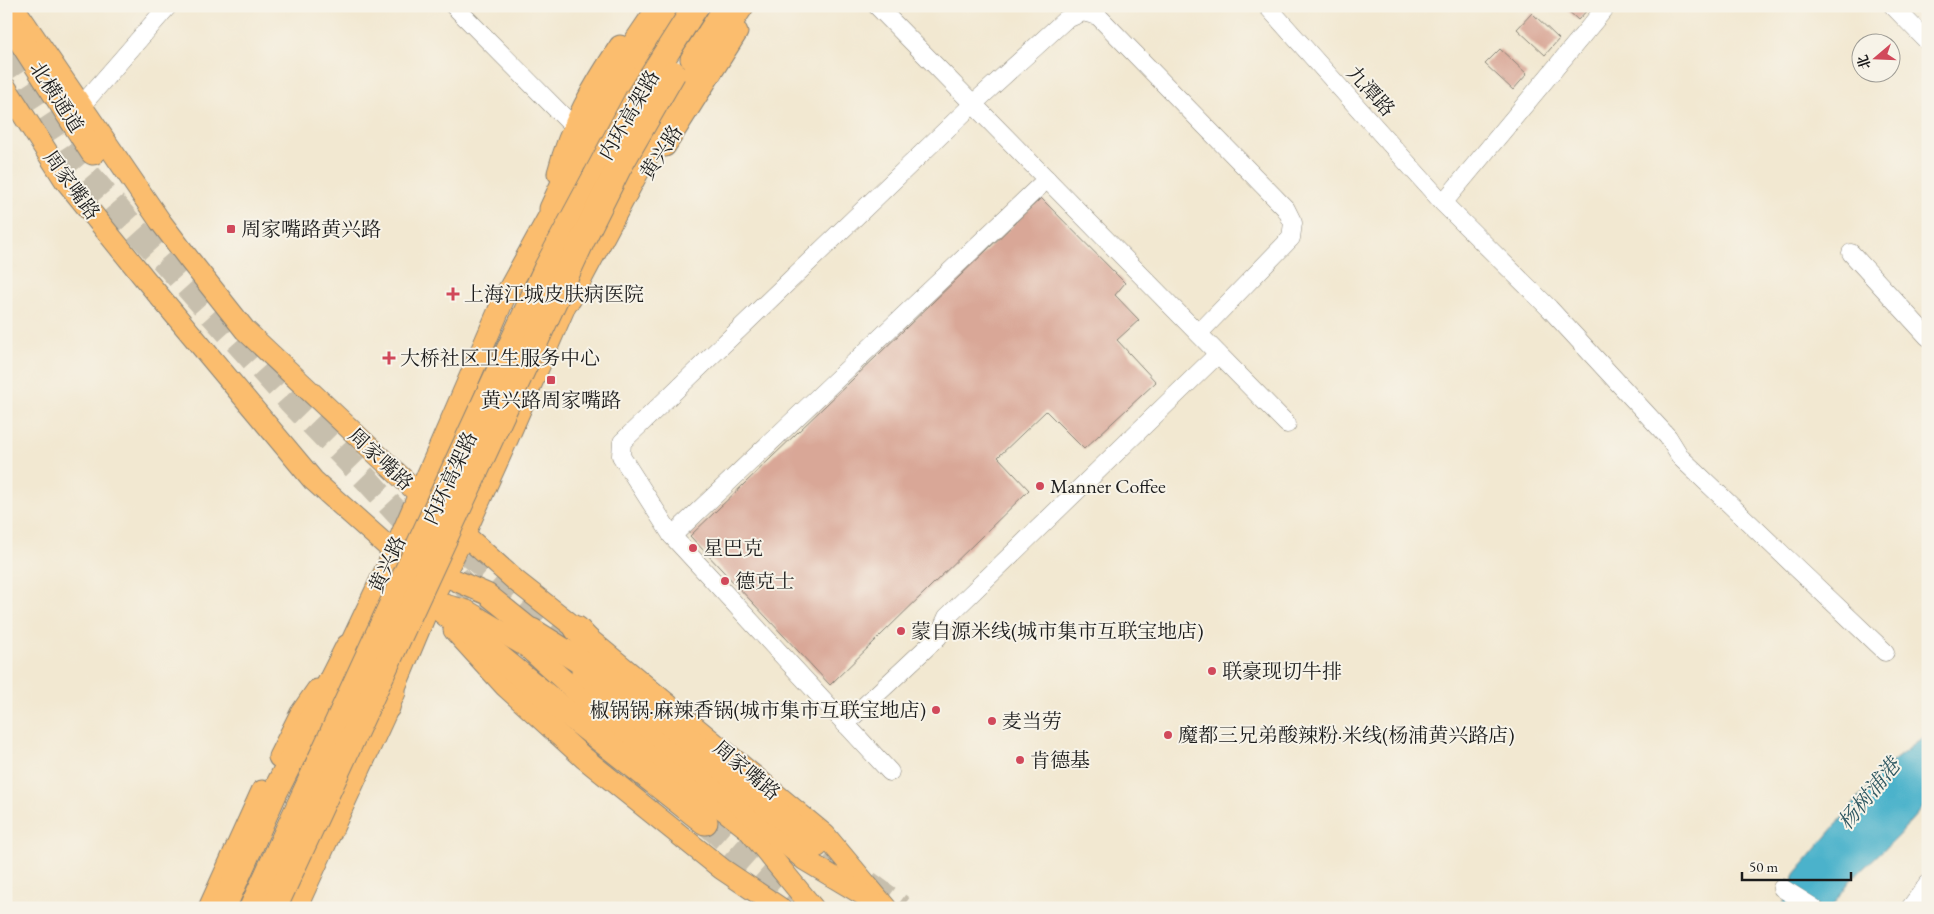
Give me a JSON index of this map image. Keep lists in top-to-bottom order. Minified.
{"streets":{"highway":["北横通道","内环高架路"],"main road":["黄兴路","周家嘴路"],"street":["九潭路"]},"crossings":[["黄兴路","周家嘴路"]],"water":["杨树浦港"],"places":{"transit":["周家嘴路黄兴路","黄兴路周家嘴路"],"health":["上海江城皮肤病医院","大桥社区卫生服务中心"],"other":["Manner Coffee","星巴克","德克士","蒙自源米线(城市集市互联宝地店)","联豪现切牛排","椒锅锅·麻辣香锅(城市集市互联宝地店)","麦当劳","魔都三兄弟酸辣粉·米线(杨浦黄兴路店)","肯德基"]},"scale_bar":"50 m","north":"left"}
